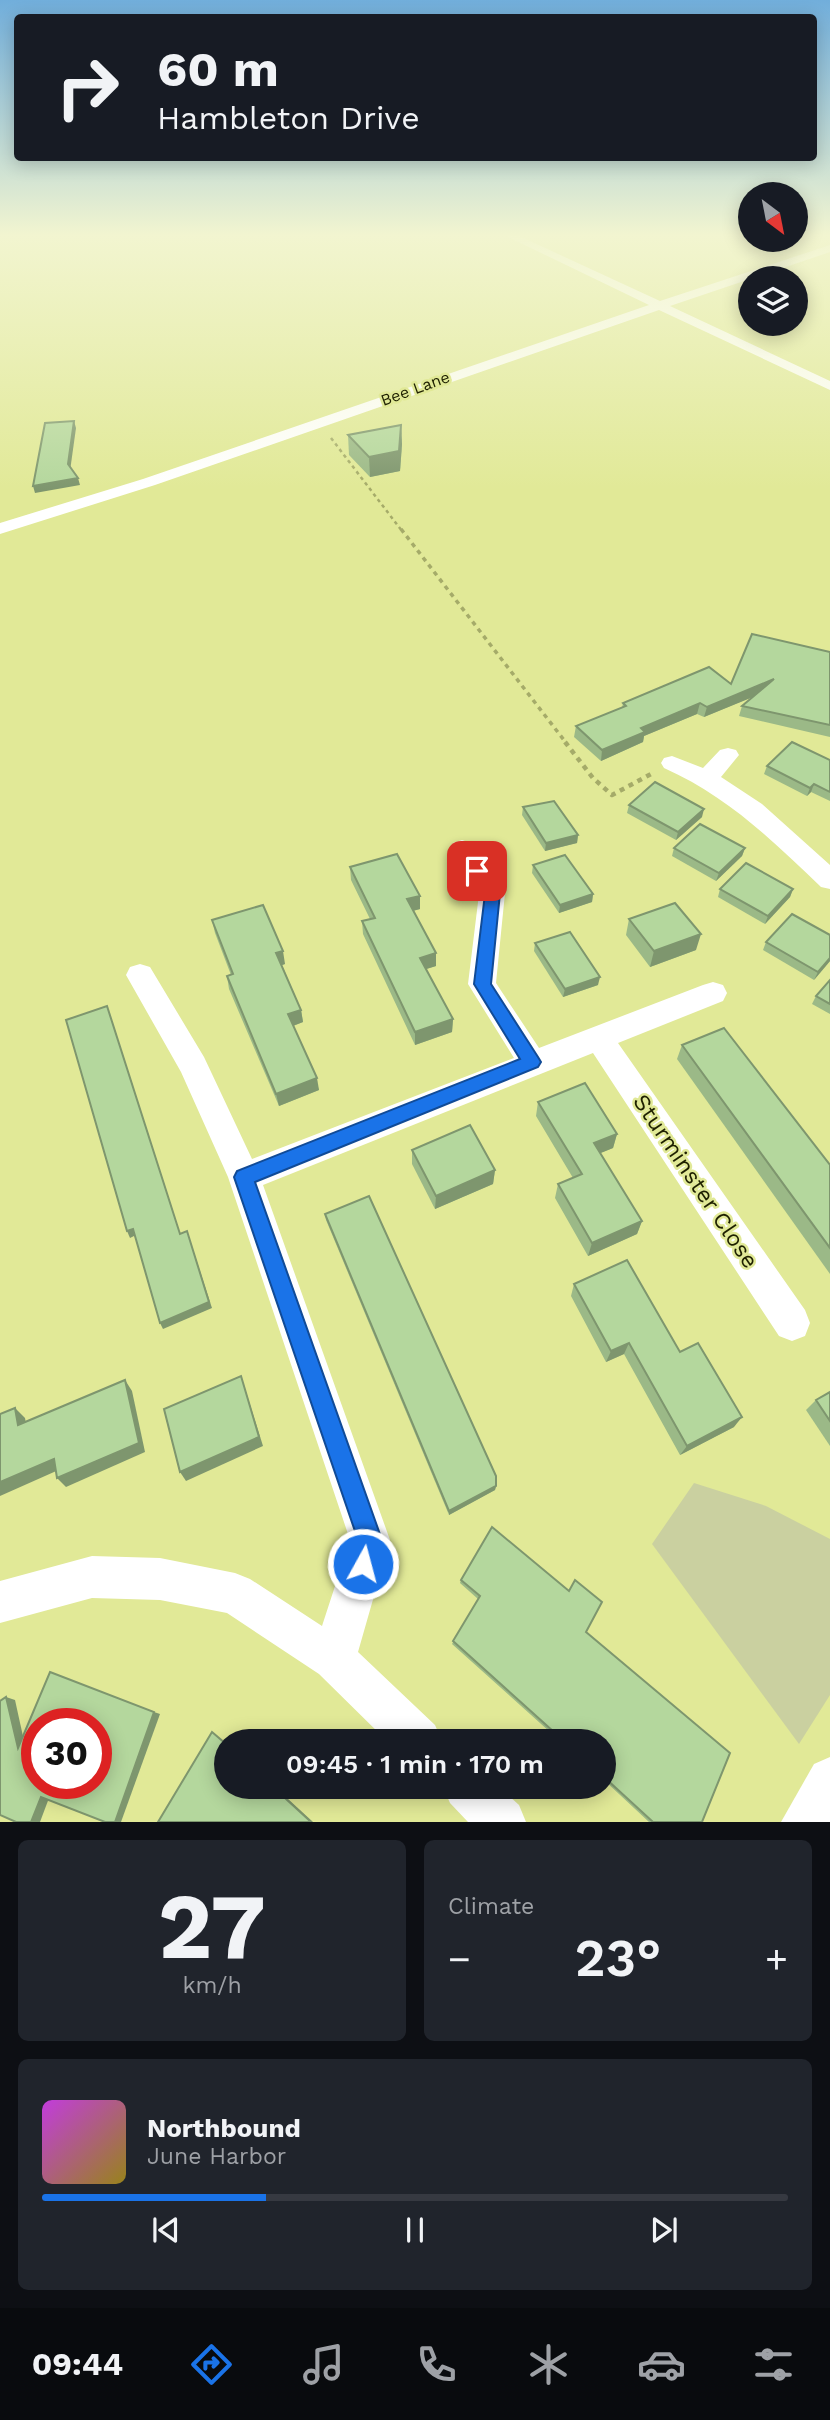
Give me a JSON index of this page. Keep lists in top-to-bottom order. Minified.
{"streets":{"street":["Bee Lane","Sturminster Close"]},"north":"bottom right","page":{"turn":["60 m","Hambleton Drive"],"limit":"30","trip":"09:45 · 1 min · 170 m","tile":[["27","km/h"],"Climate"],"heat":["−","23°","+"],"song":["Northbound","June Harbor"],"tabs":"09:44"}}
